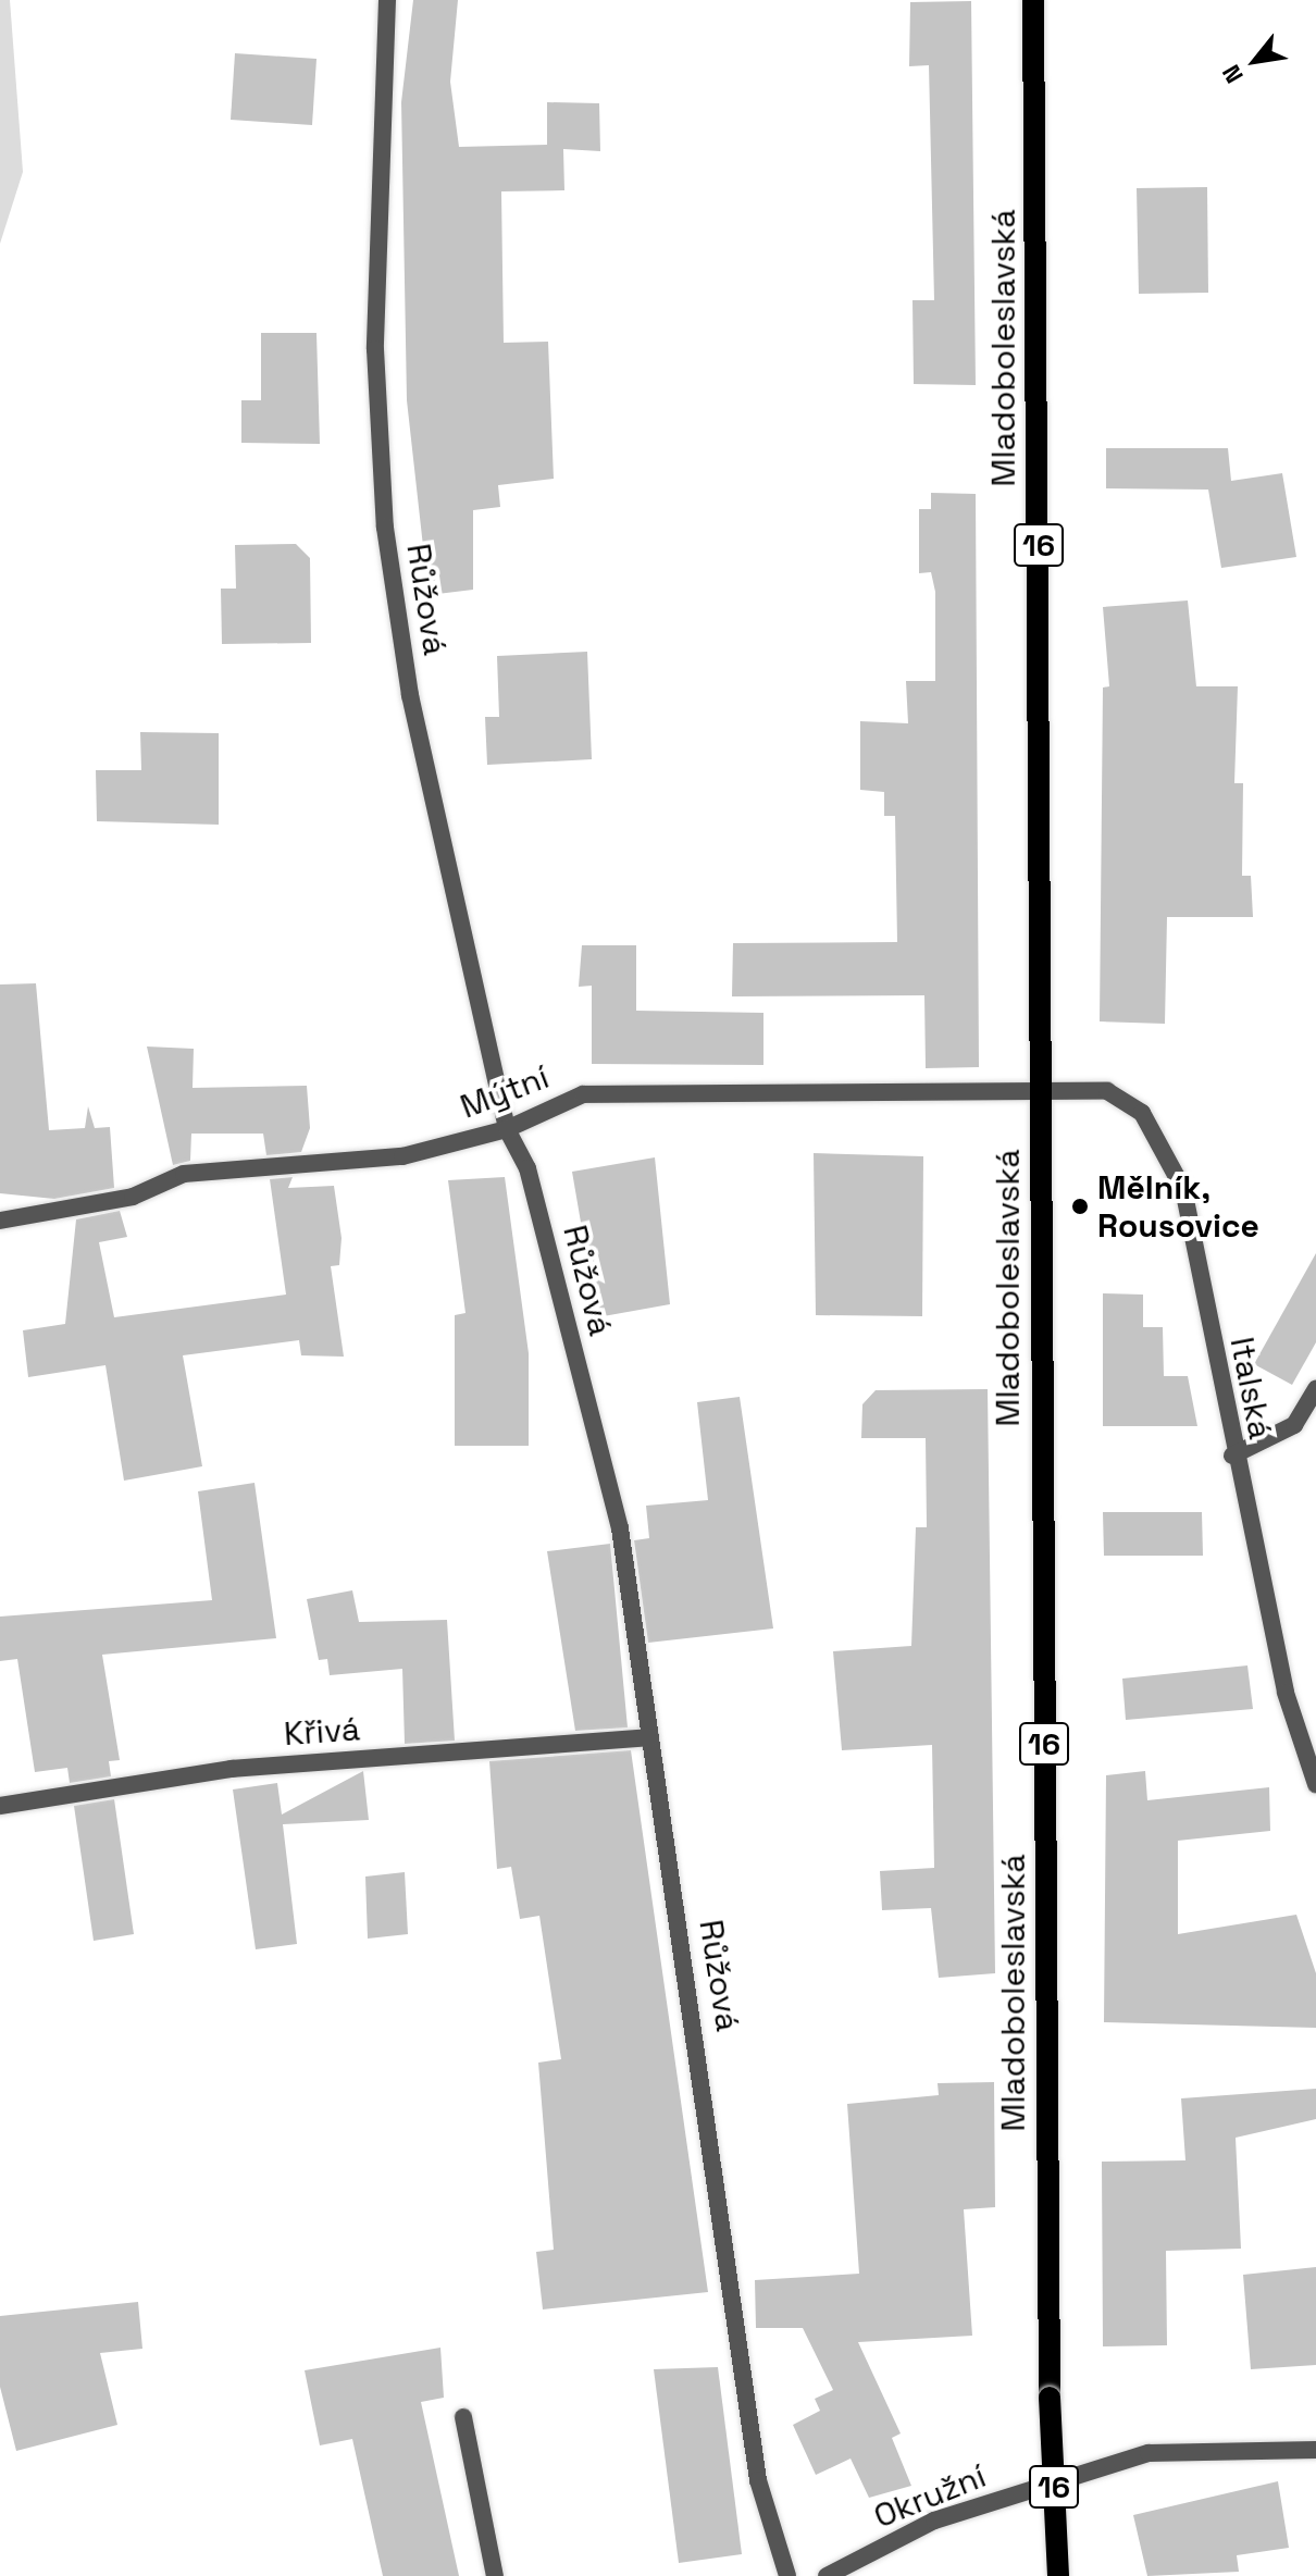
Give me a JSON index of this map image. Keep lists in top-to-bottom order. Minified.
{"streets":{"main road":["Mladoboleslavská","16"],"street":["Růžová","Mýtní","Italská","Křivá","Okružní"]},"crossings":[["Mladoboleslavská","Mýtní"],["Mladoboleslavská","Italská"],["Růžová","Mýtní"],["Růžová","Křivá"],["Mýtní","Italská"]],"places":["Mělník, Rousovice"],"north":"bottom left"}
